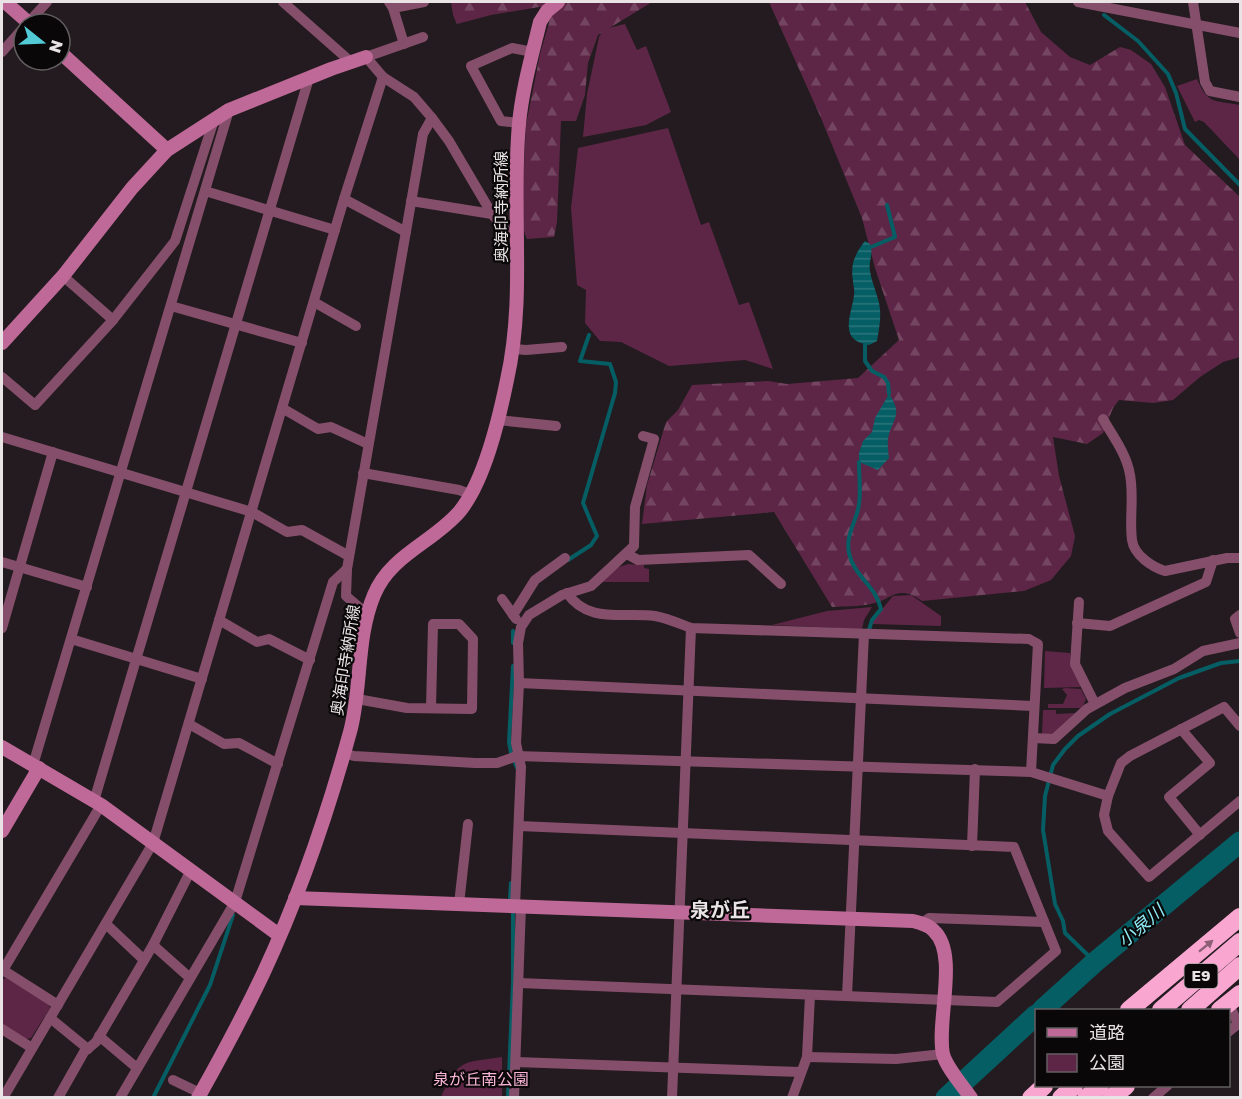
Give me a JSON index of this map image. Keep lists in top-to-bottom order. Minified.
{"streets":{"highway":["E9"],"street":["奥海印寺納所線"]},"districts":["泉が丘"],"water":["小泉川"],"parks":["泉が丘南公園"],"legend":["道路","公園"],"north":"right"}
